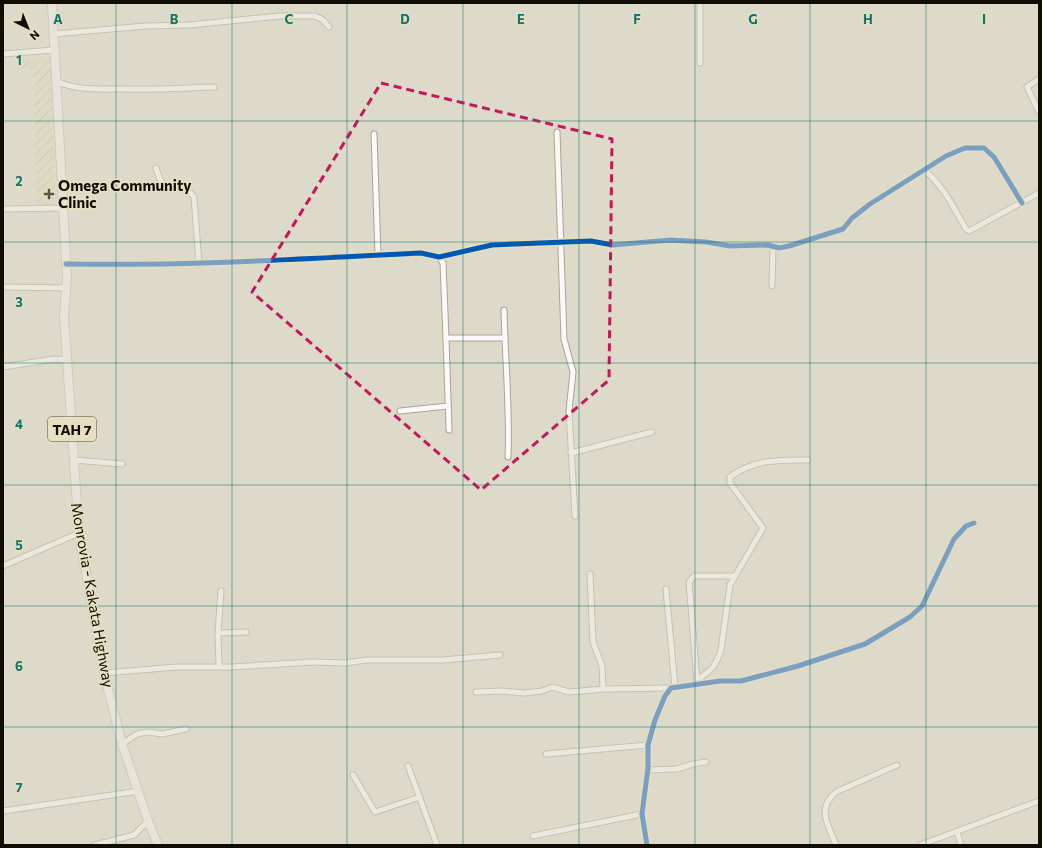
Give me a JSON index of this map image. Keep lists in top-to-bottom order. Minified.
{"streets":{"highway":["TAH 7","Monrovia - Kakata Highway"]},"places":{"health":["Omega Community Clinic"]},"north":"bottom right","grid":{"columns":["A","B","C","D","E","F","G","H","I"],"rows":["1","2","3","4","5","6","7"]}}
